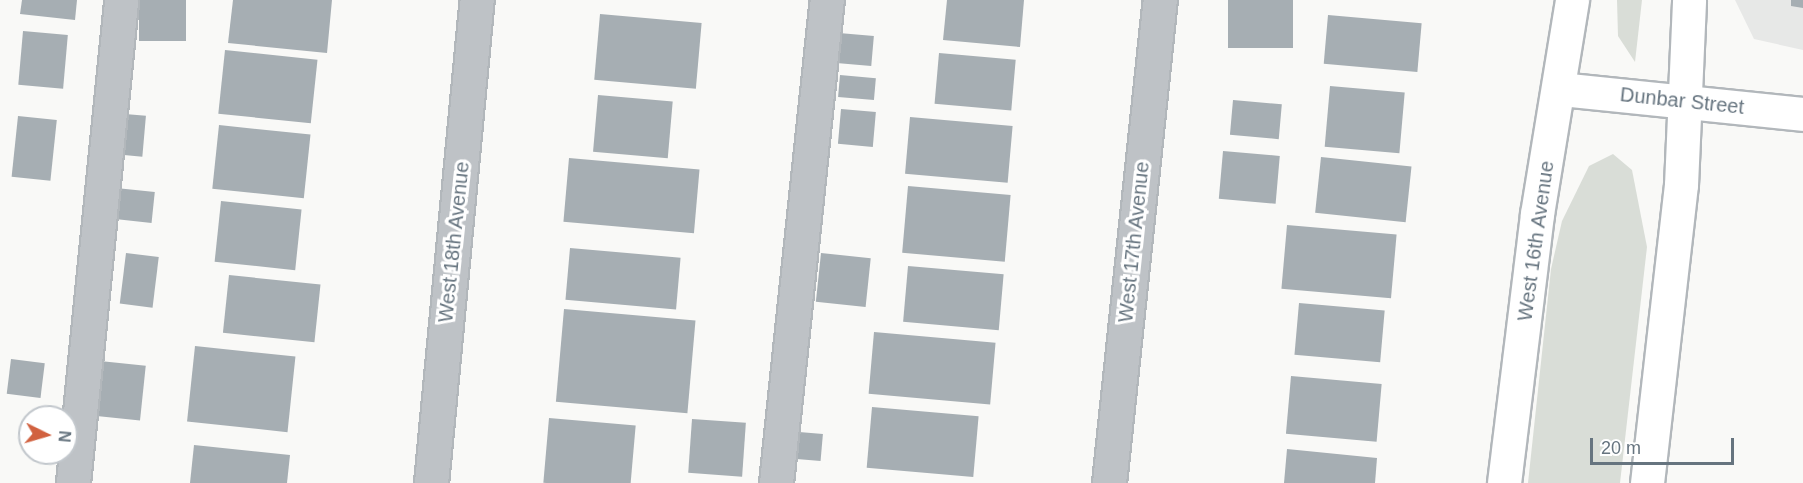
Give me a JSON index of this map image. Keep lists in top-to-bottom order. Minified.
{"streets":{"main road":["Dunbar Street","West 16th Avenue"],"street":["West 18th Avenue","West 17th Avenue"]},"crossings":[["Dunbar Street","West 16th Avenue"]],"scale_bar":"20 m","north":"right"}
